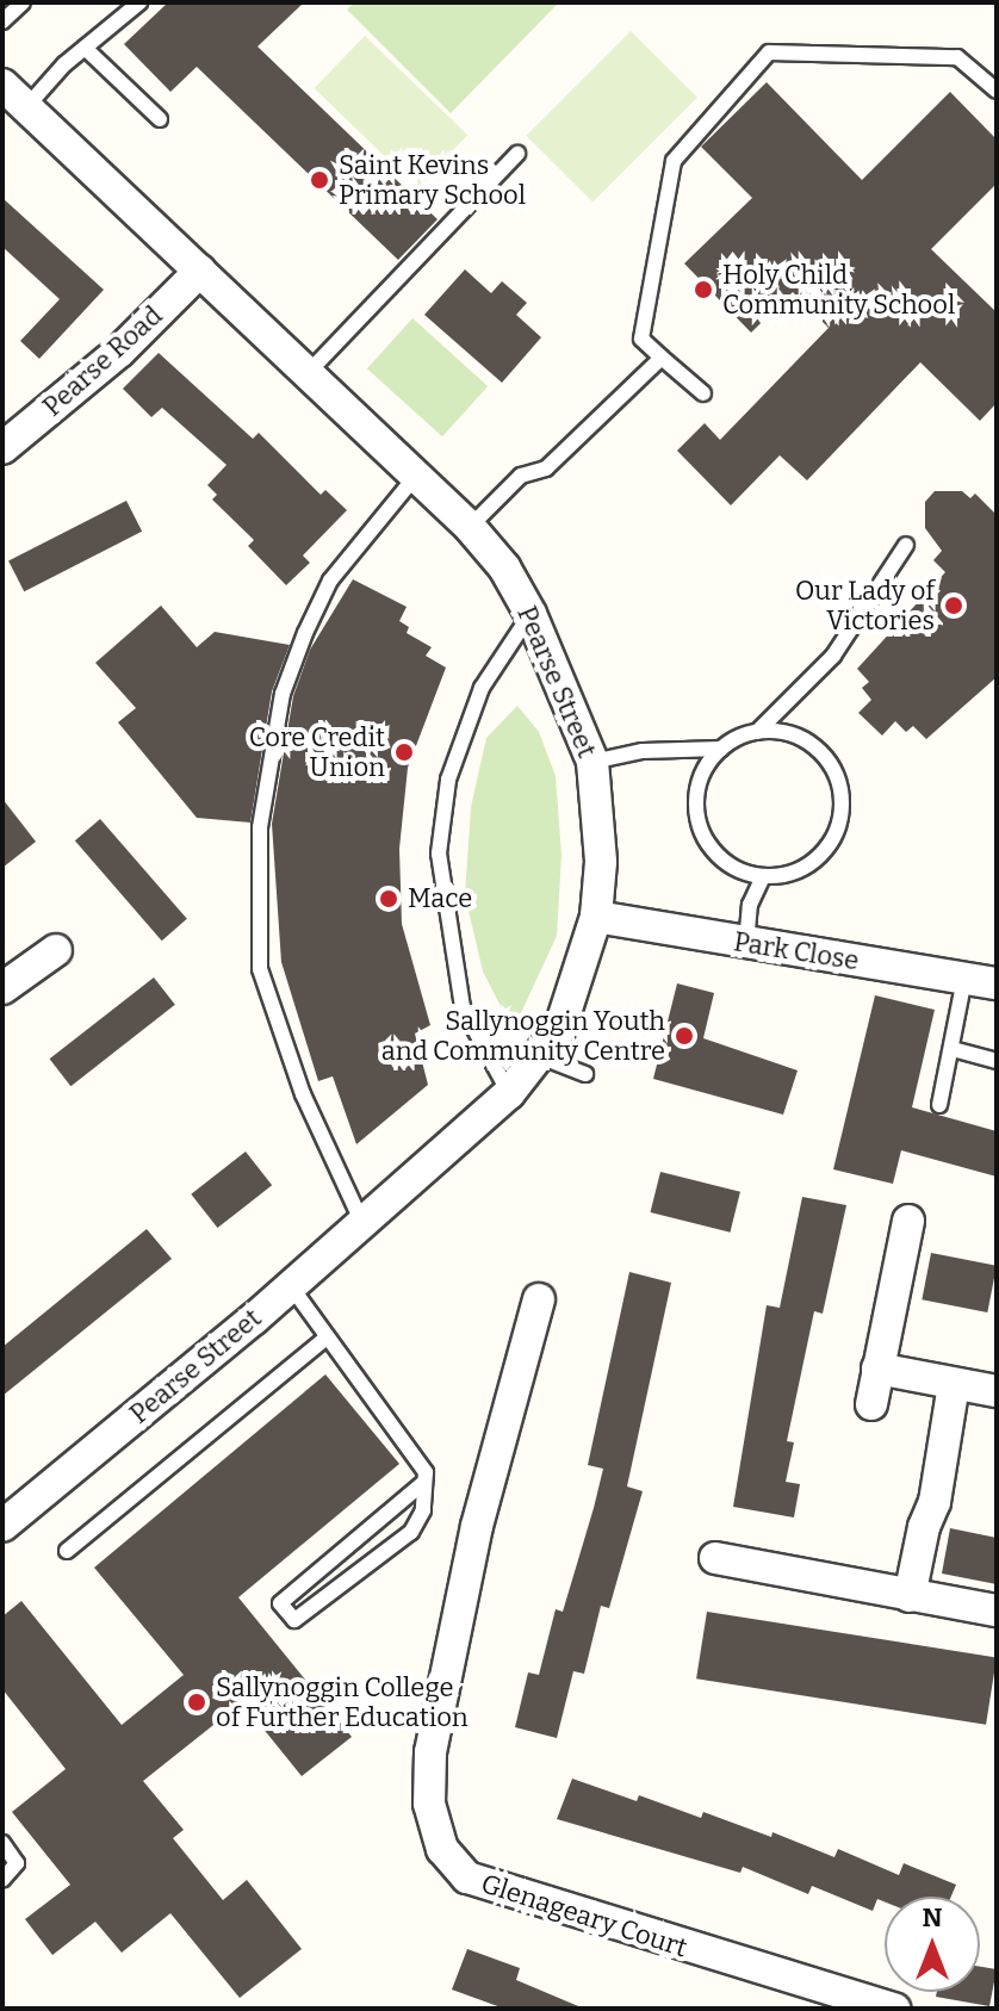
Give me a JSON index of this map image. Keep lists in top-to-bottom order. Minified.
{"streets":{"street":["Pearse Road","Pearse Street","Park Close","Glenageary Court"]},"crossings":[["Pearse Road","Pearse Street"],["Pearse Street","Park Close"]],"places":["Saint Kevins Primary School","Holy Child Community School","Our Lady of Victories","Core Credit Union","Mace","Sallynoggin Youth and Community Centre","Sallynoggin College of Further Education"],"north":"top"}
